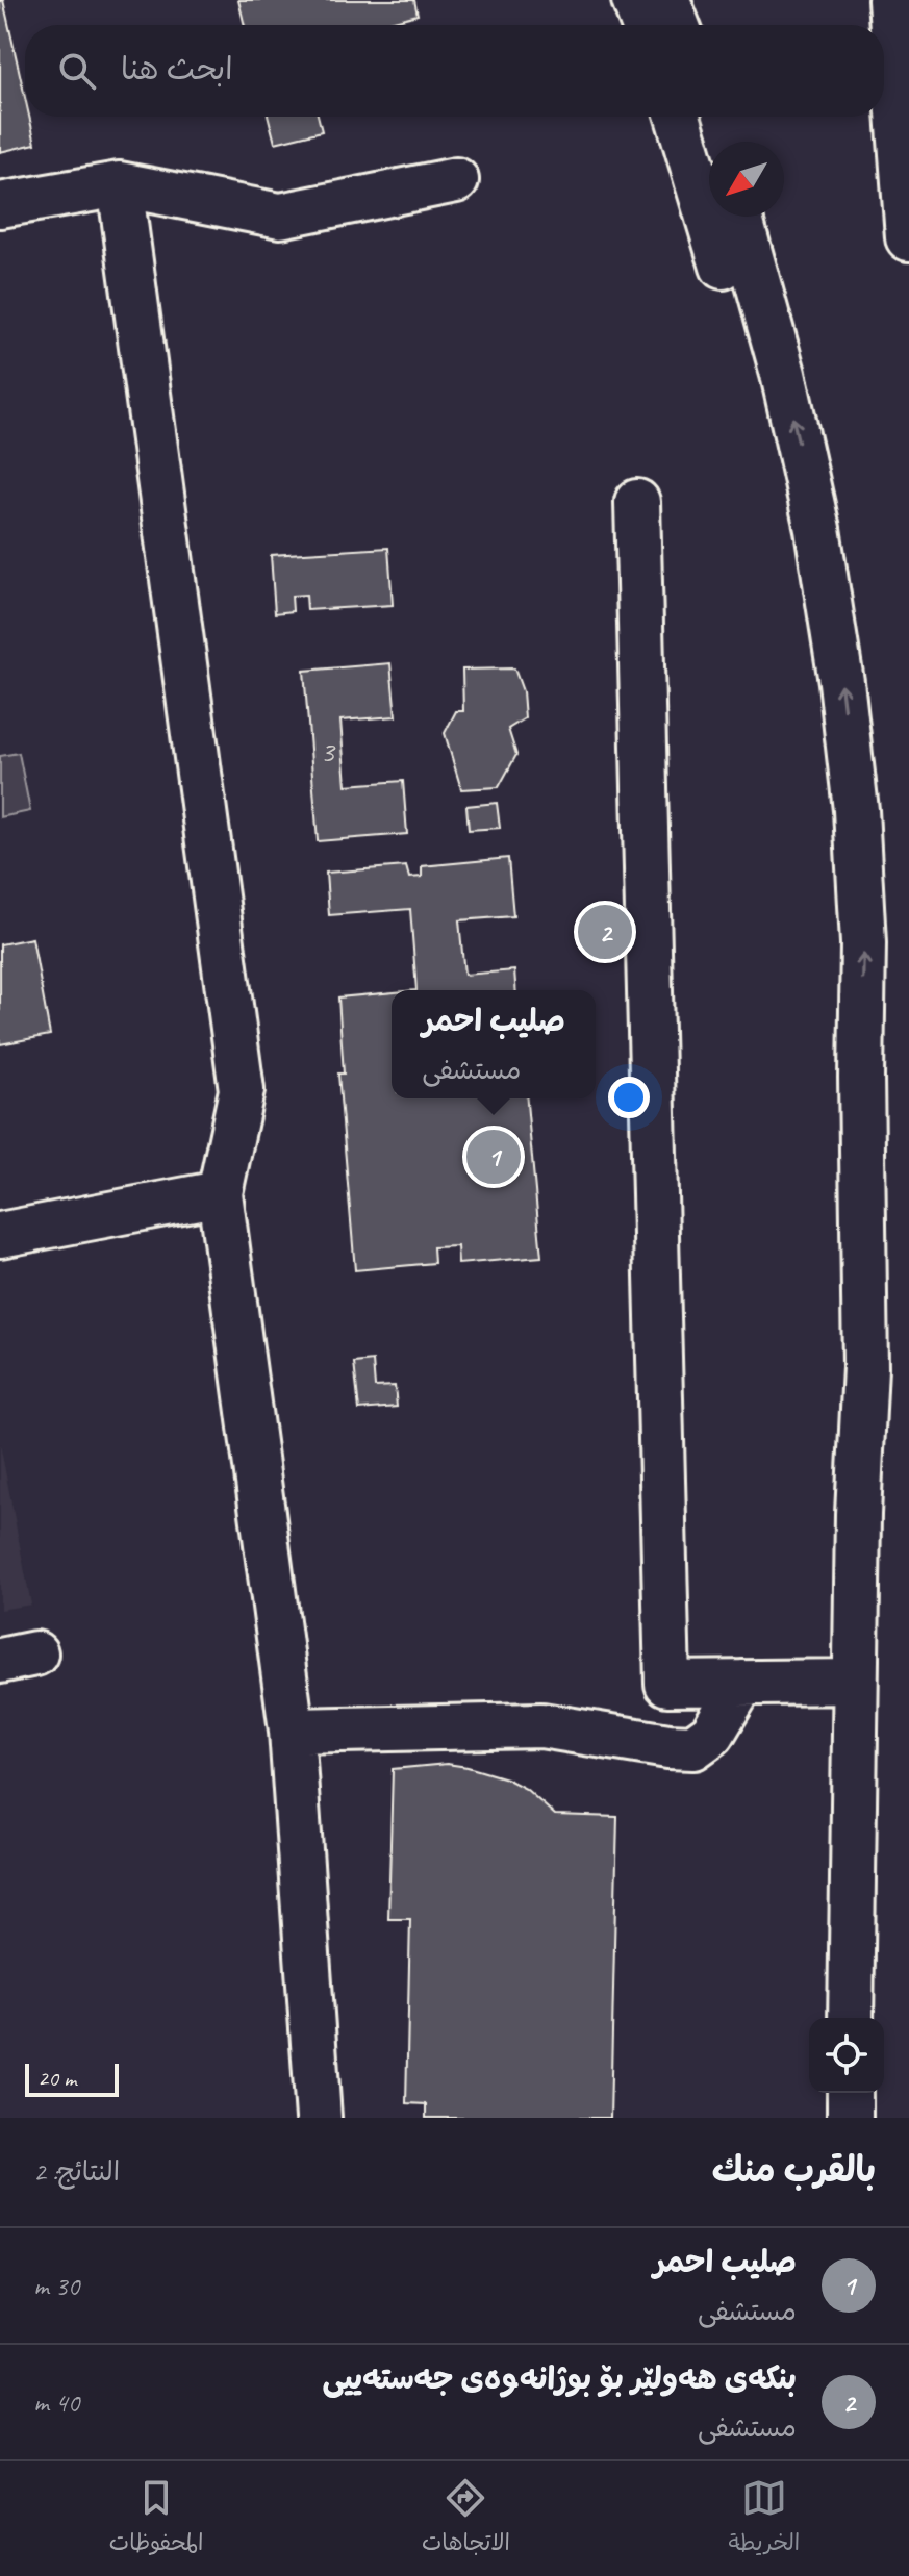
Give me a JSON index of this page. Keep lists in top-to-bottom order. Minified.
{"house_numbers":["3"],"scale_bar":"20 m","north":"bottom left","page":{"search":"ابحث هنا","pins":["2","1"],"popup":["صلیب احمر","مستشفى"],"scale":"20 m","heading":["بالقرب منك","النتائج: 2"],"list":[{"mark":"1","name":"صلیب احمر","note":"مستشفى","value":"30 m"},{"mark":"2","name":"بنکەی هەولێر بۆ بوژانەوەی جەستەییی","note":"مستشفى","value":"40 m"}],"nav":["الخريطة","الاتجاهات","المحفوظات"]}}
